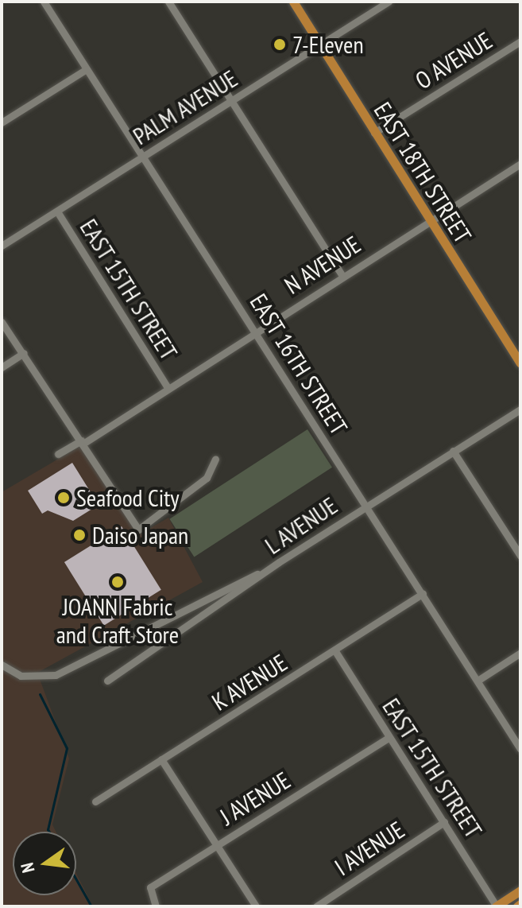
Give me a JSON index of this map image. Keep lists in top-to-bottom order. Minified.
{"streets":{"main road":["EAST 18TH STREET"],"street":["O AVENUE","PALM AVENUE","N AVENUE","EAST 15TH STREET","EAST 16TH STREET","L AVENUE","K AVENUE","J AVENUE","I AVENUE"]},"crossings":[["O AVENUE","EAST 18TH STREET"],["PALM AVENUE","EAST 18TH STREET"],["PALM AVENUE","EAST 15TH STREET"],["PALM AVENUE","EAST 16TH STREET"],["EAST 18TH STREET","N AVENUE"],["N AVENUE","EAST 15TH STREET"],["N AVENUE","EAST 16TH STREET"],["EAST 15TH STREET","K AVENUE"],["EAST 15TH STREET","J AVENUE"],["EAST 15TH STREET","I AVENUE"],["EAST 16TH STREET","L AVENUE"],["EAST 16TH STREET","K AVENUE"]],"places":["7-Eleven","Seafood City","Daiso Japan","JOANN Fabric and Craft Store"],"north":"left"}
